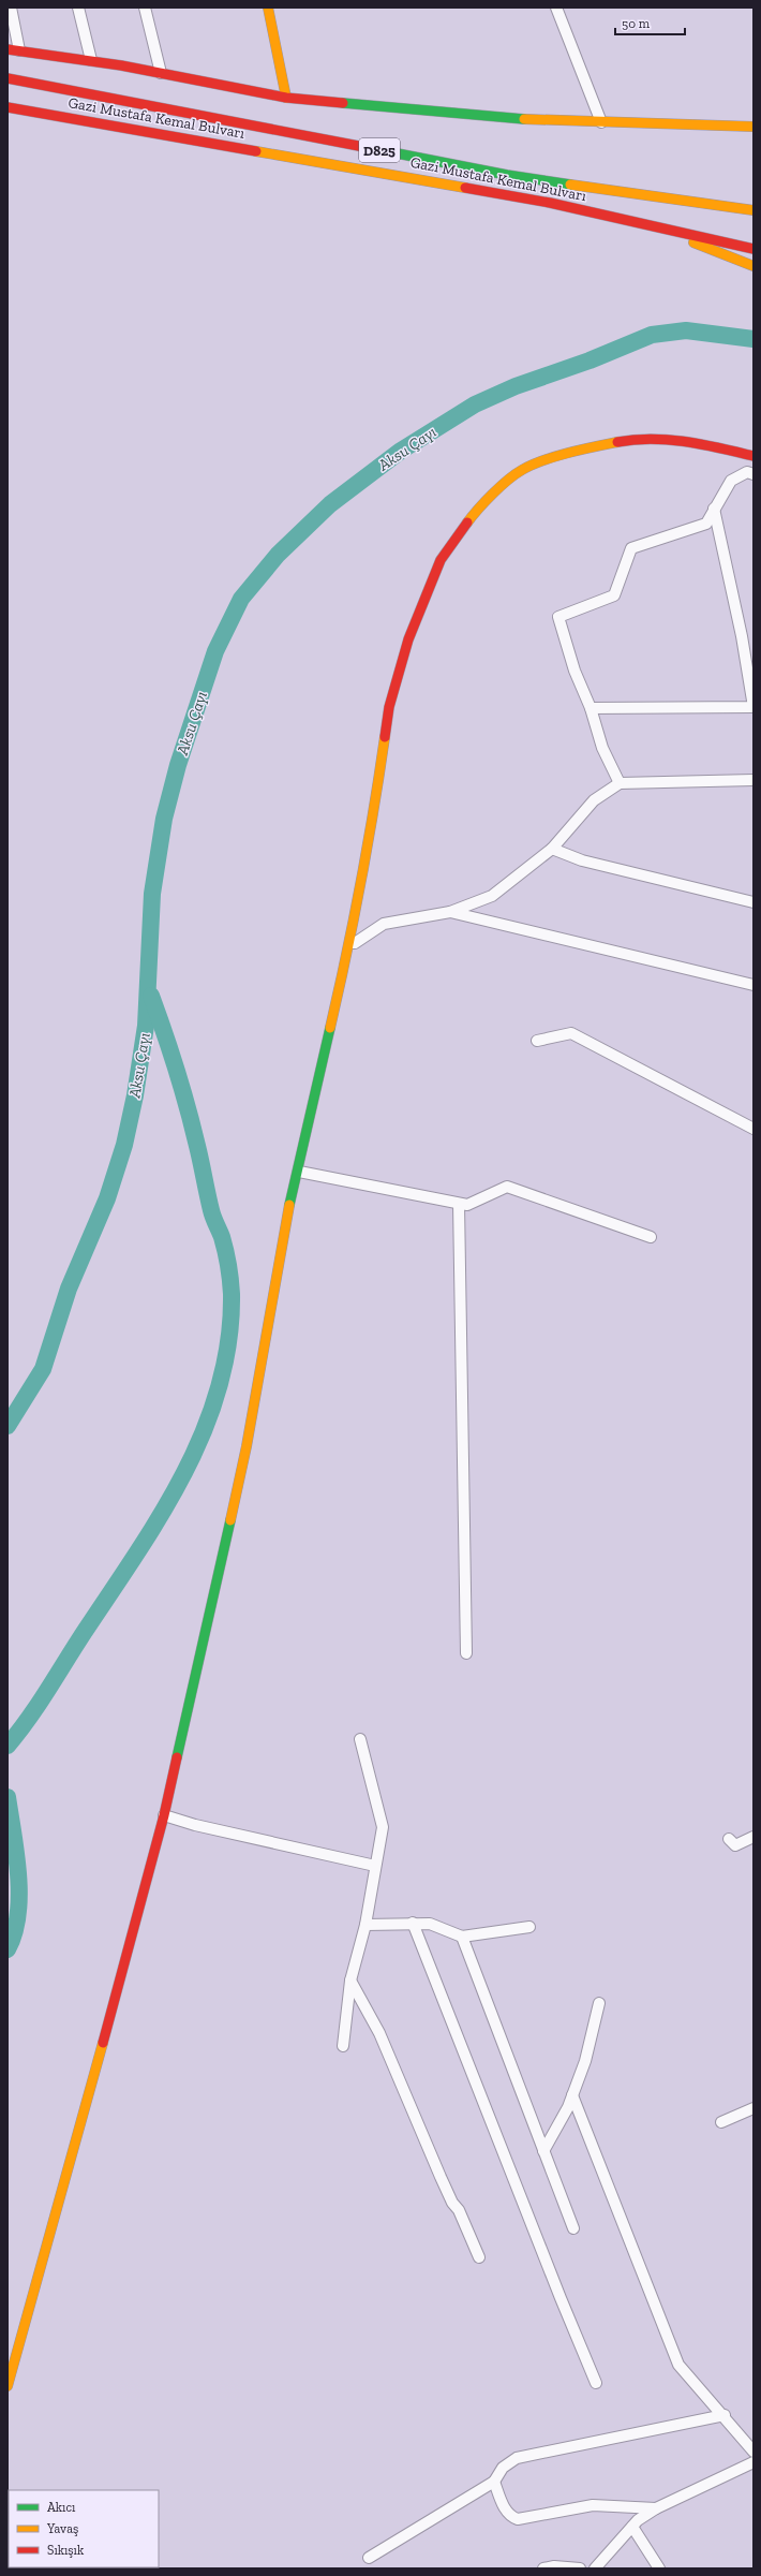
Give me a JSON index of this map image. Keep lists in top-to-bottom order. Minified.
{"streets":{"main road":["Gazi Mustafa Kemal Bulvarı","D825"]},"water":["Aksu Çayı"],"legend":["Akıcı","Yavaş","Sıkışık"],"scale_bar":"50 m"}
